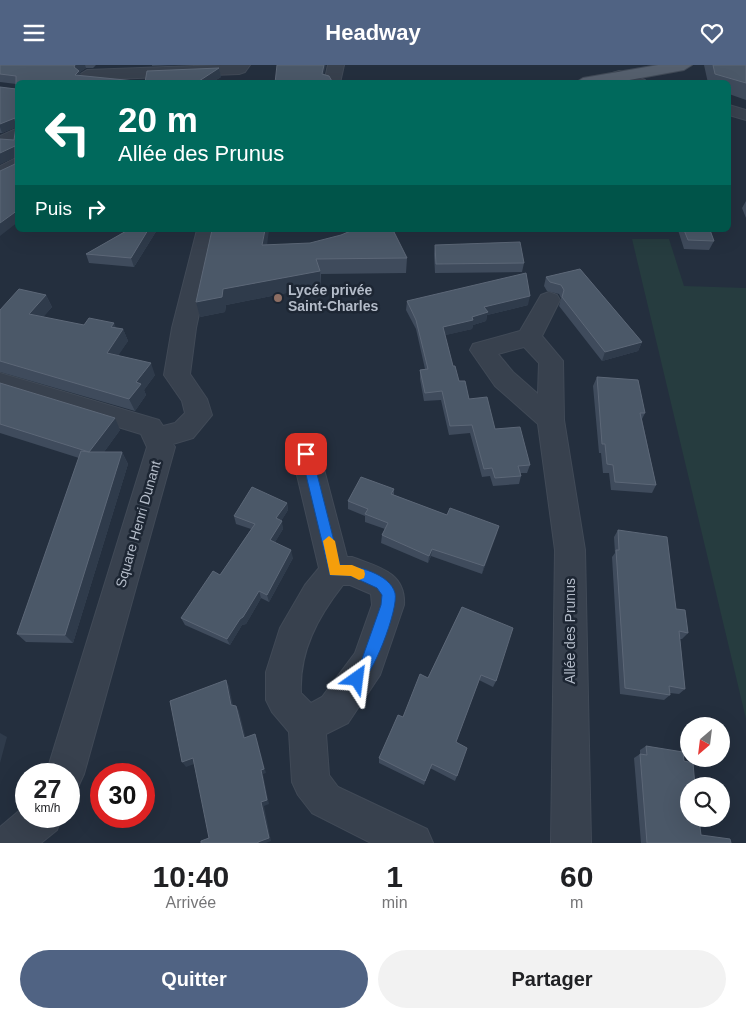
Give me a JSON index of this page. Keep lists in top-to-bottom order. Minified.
{"streets":{"street":["Square Henri Dunant","Allée des Prunus"]},"places":["Lycée privée Saint-Charles"],"north":"bottom left","page":{"header":"Headway","turn":["20 m","Allée des Prunus"],"then":"Puis","speed":"27 km/h","limit":"30","eta":["10:40","Arrivée","1","min","60","m"],"buttons":["Quitter","Partager"]}}
